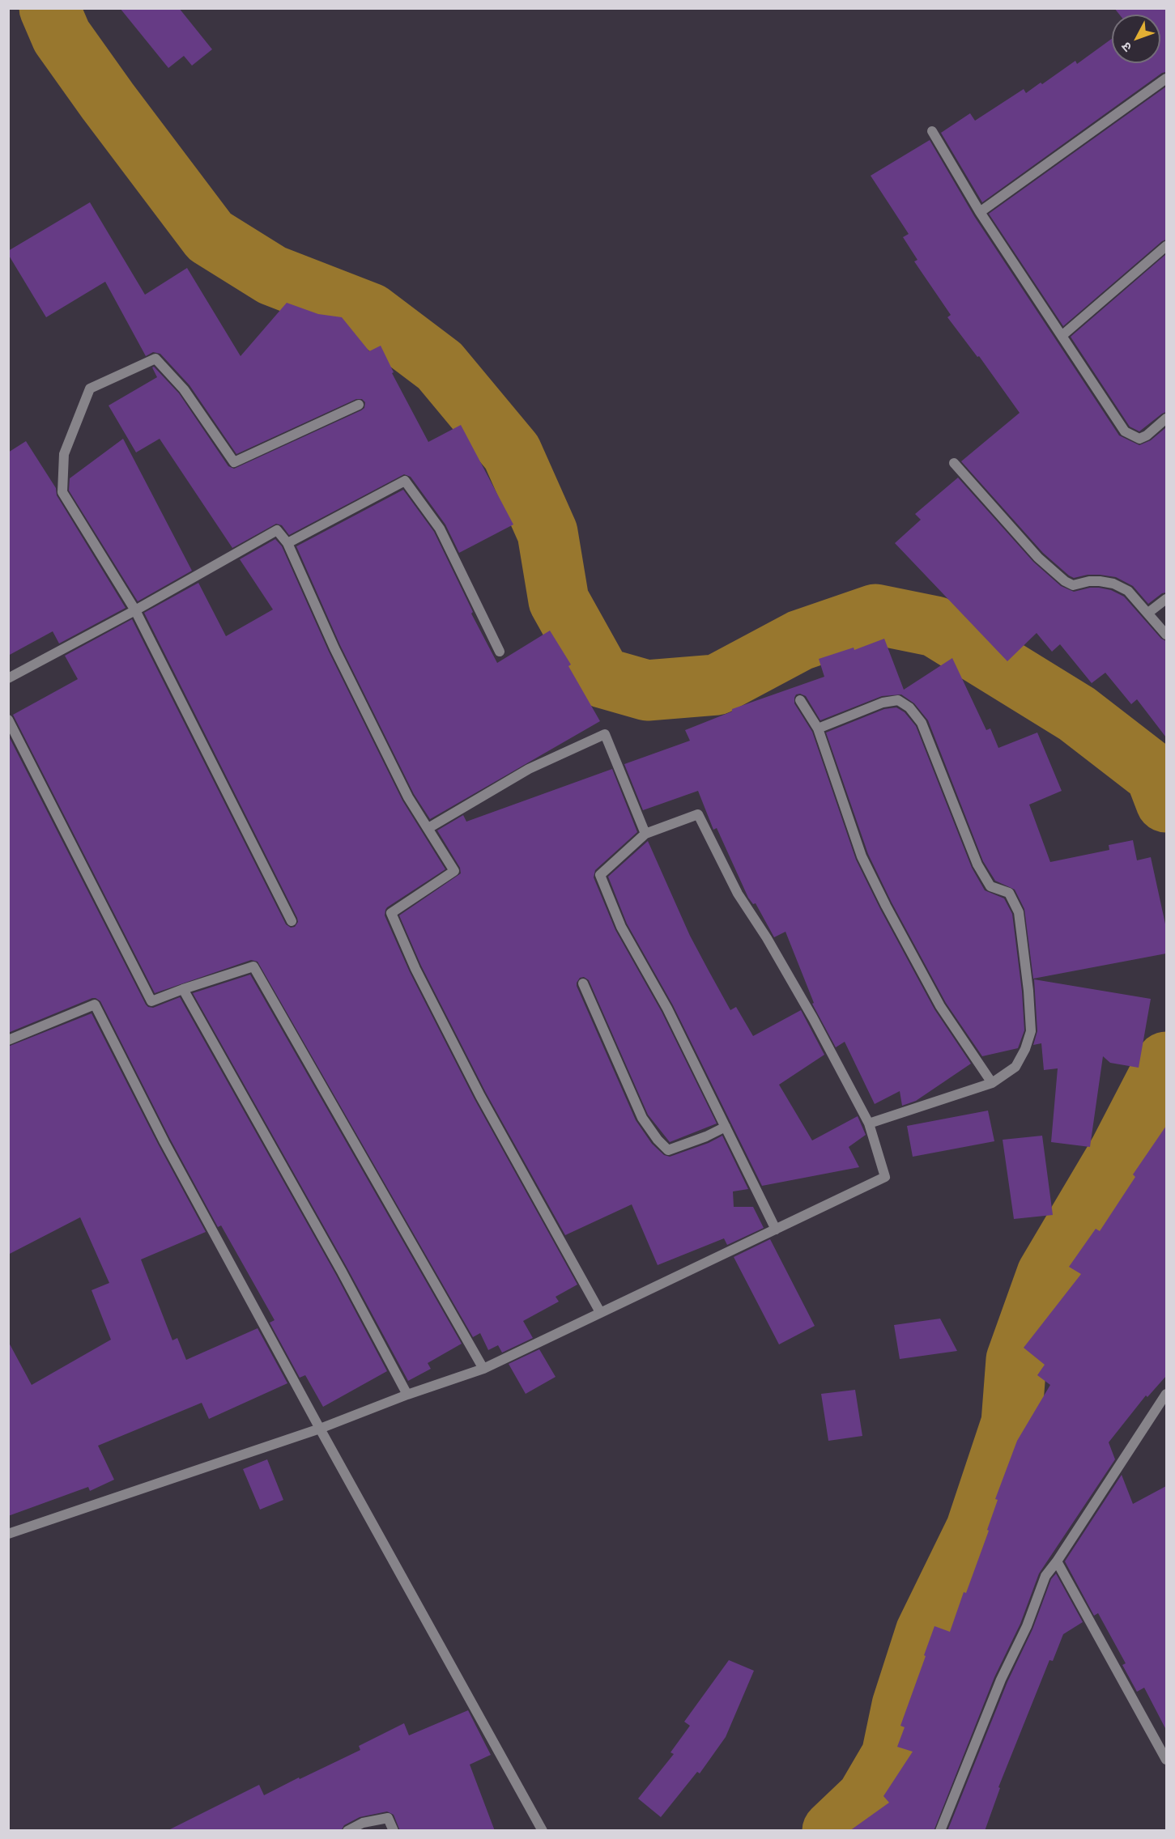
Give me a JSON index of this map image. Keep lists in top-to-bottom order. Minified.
{"north":"bottom left"}
